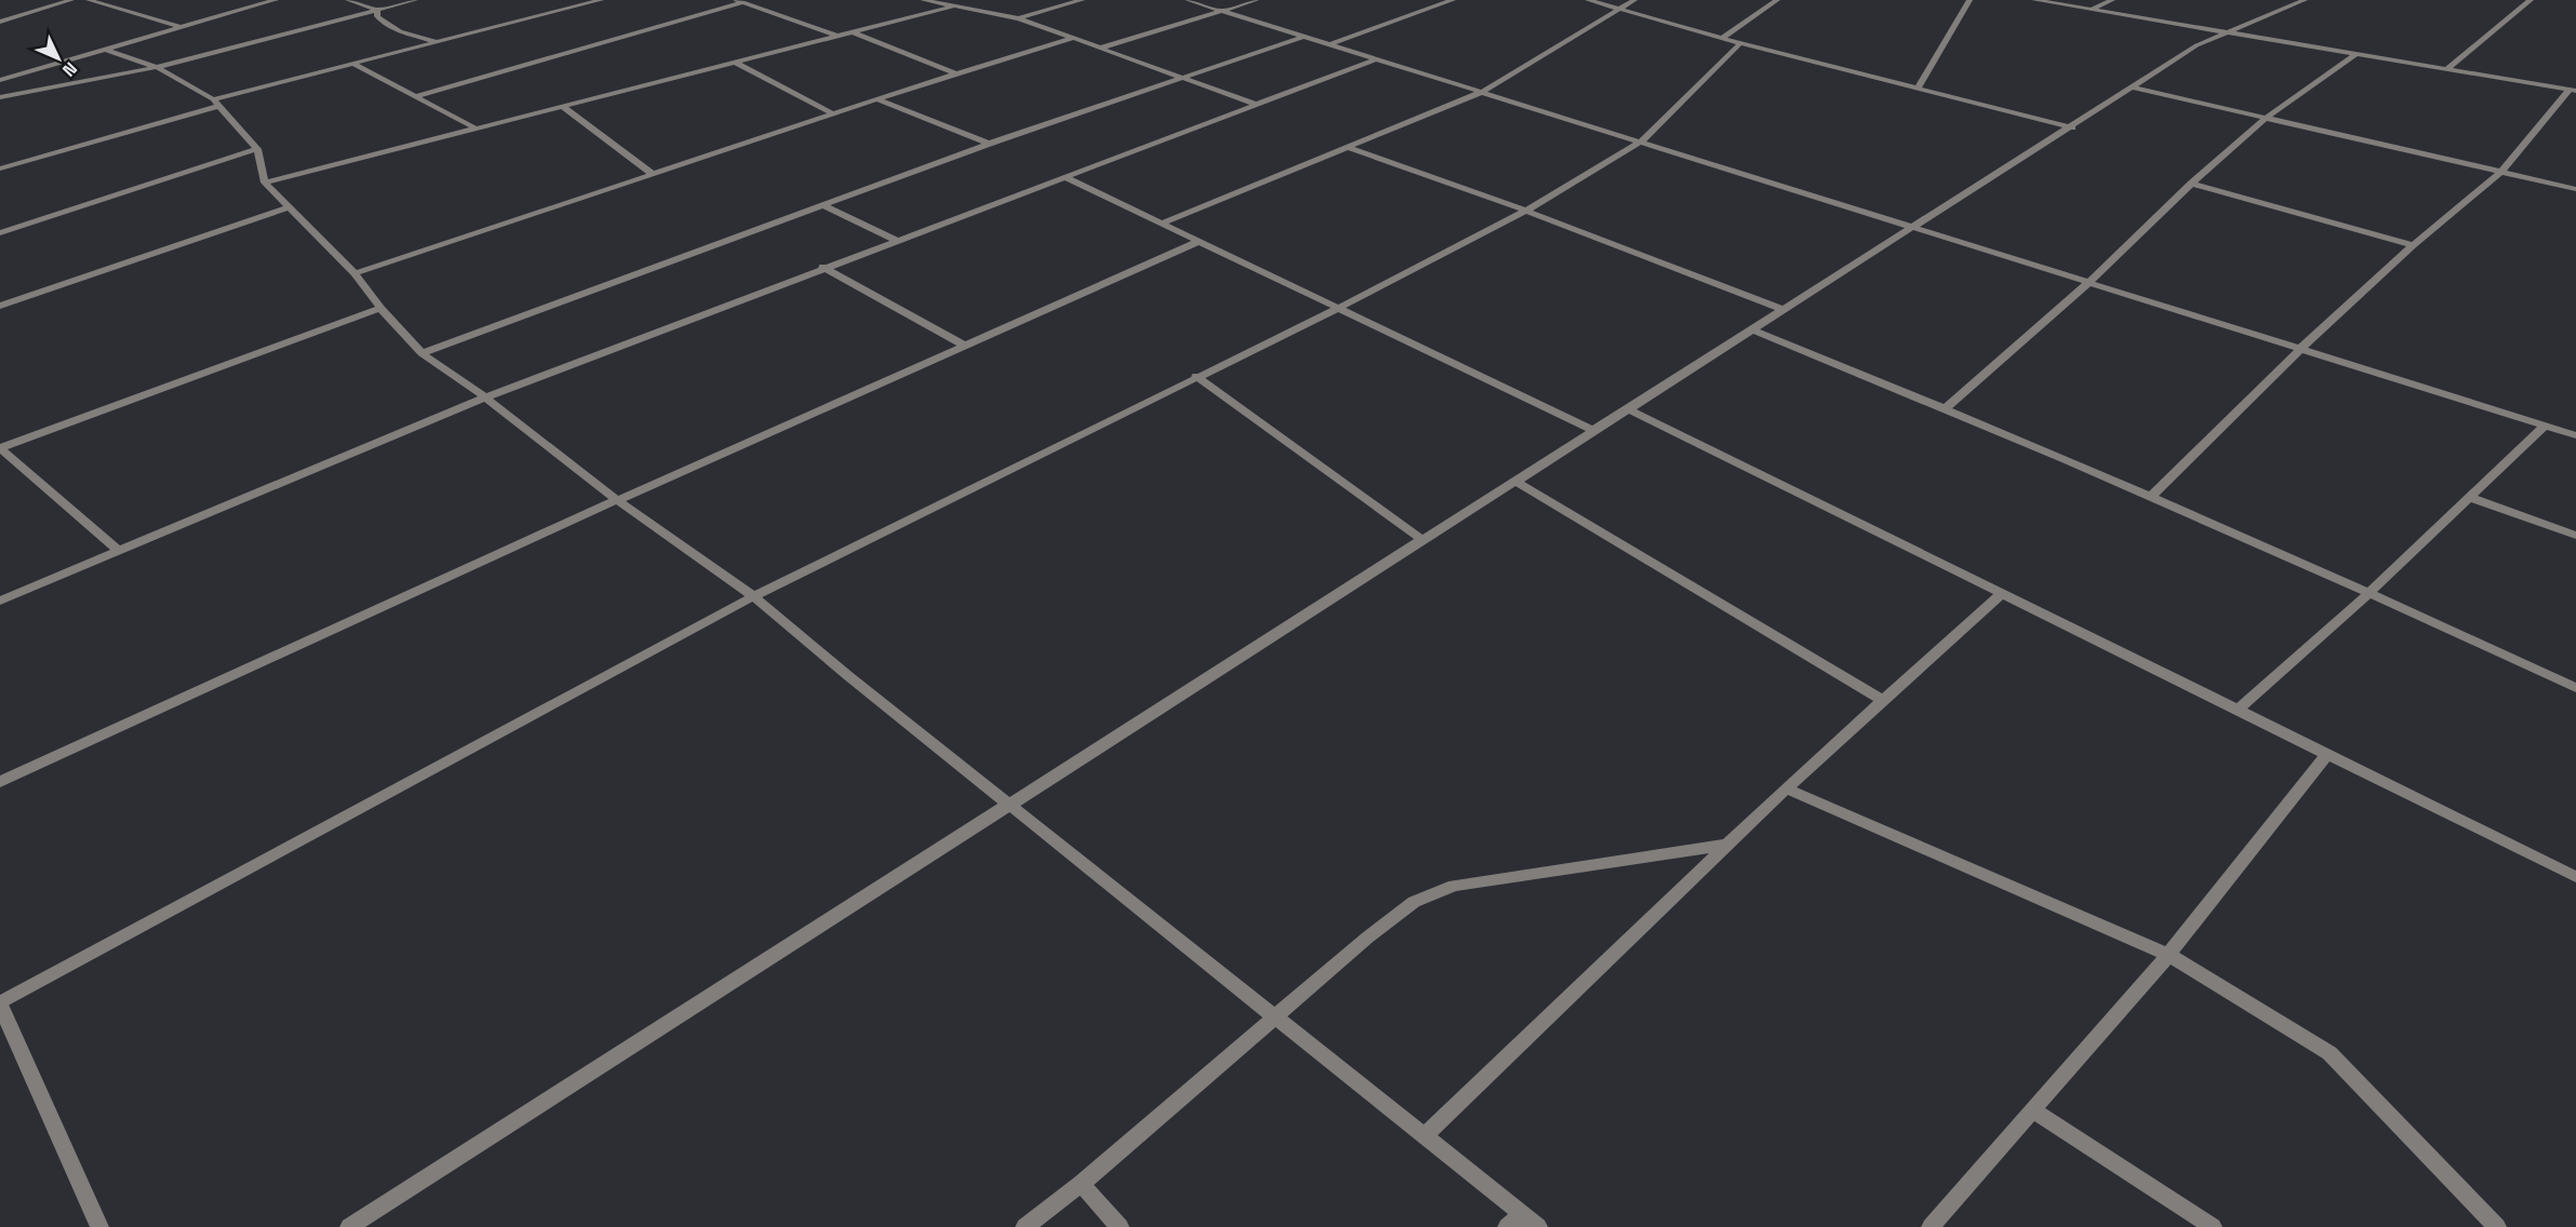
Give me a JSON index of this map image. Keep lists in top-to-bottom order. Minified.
{"north":"bottom right"}
